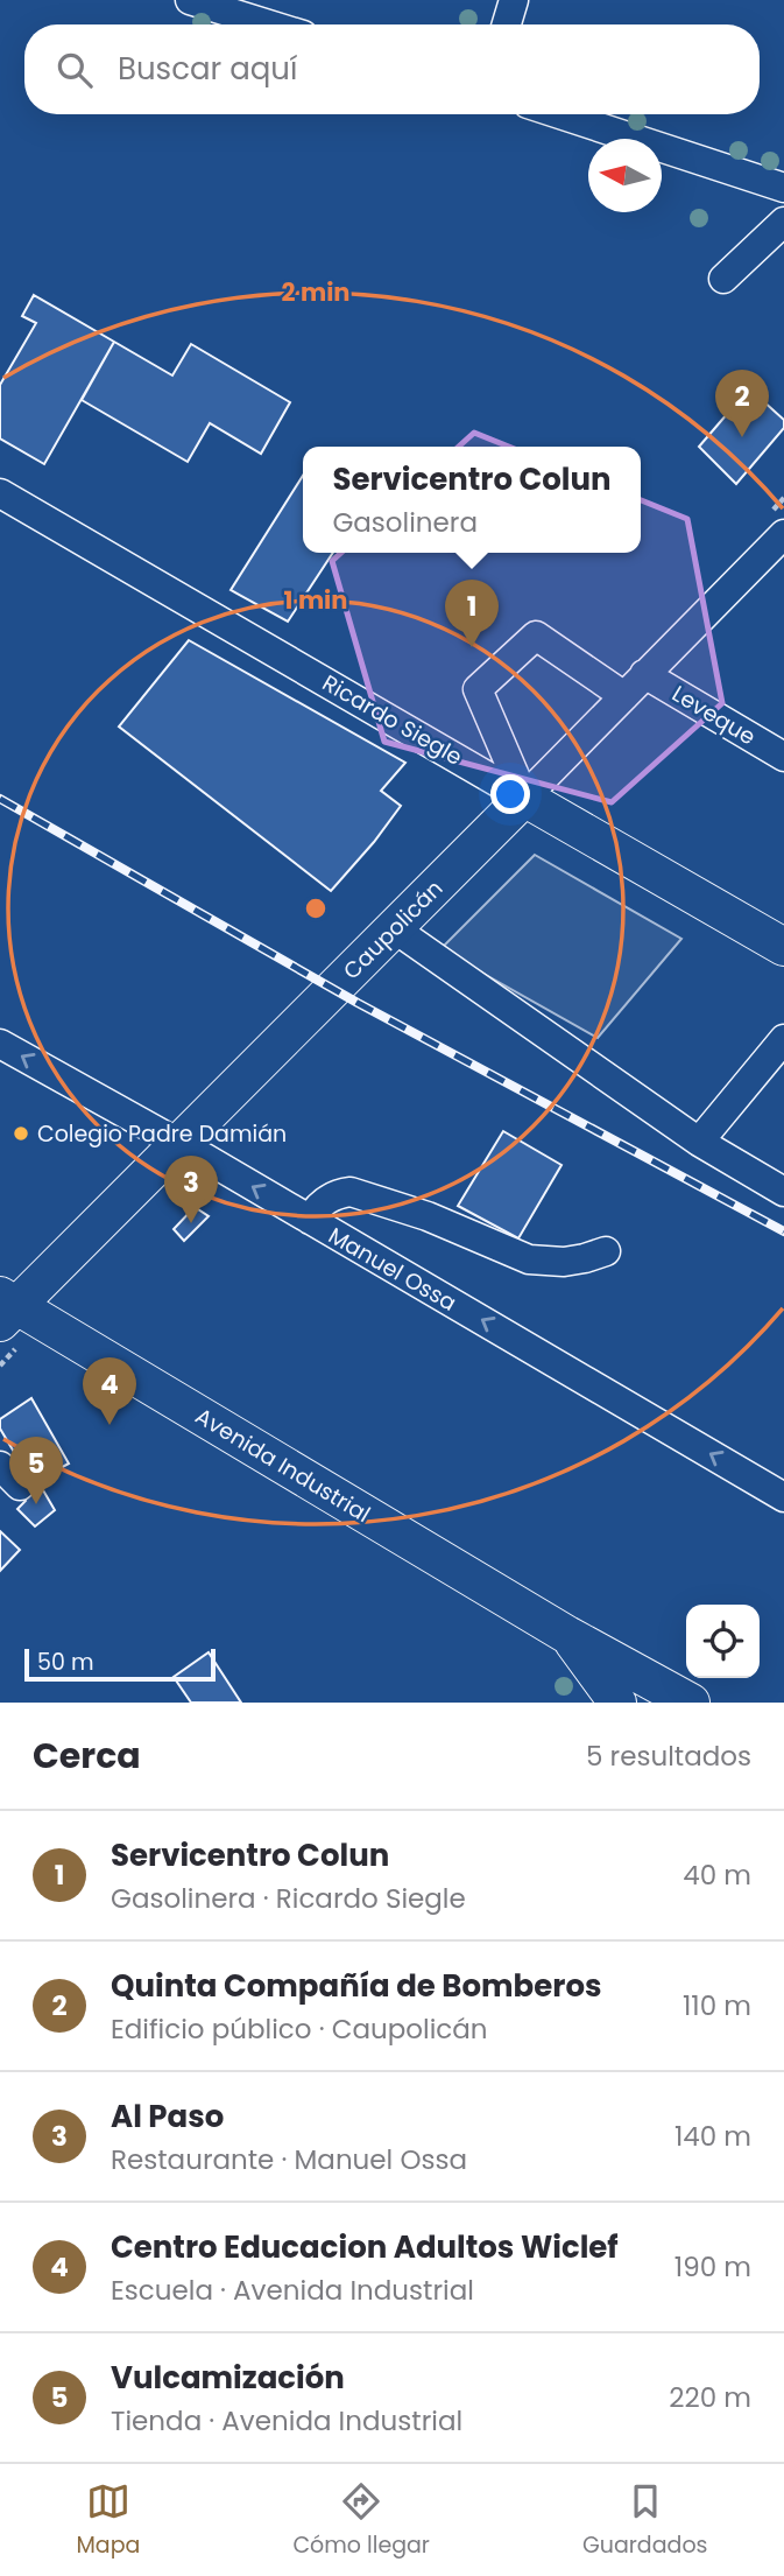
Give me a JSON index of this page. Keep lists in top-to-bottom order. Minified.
{"streets":{"main road":["Ricardo Siegle","Caupolicán","Avenida Industrial"],"street":["Leveque","Manuel Ossa"]},"crossings":[["Leveque","Caupolicán"],["Ricardo Siegle","Caupolicán"],["Caupolicán","Manuel Ossa"],["Caupolicán","Avenida Industrial"]],"one_way":["Manuel Ossa"],"places":["Colegio Padre Damián"],"scale_bar":"50 m","north":"left","page":{"search":"Buscar aquí","pins":["2","1","3","4","5"],"popup":["Servicentro Colun","Gasolinera"],"scale":"50 m","heading":["Cerca","5 resultados"],"list":[{"mark":"1","name":"Servicentro Colun","note":"Gasolinera · Ricardo Siegle","value":"40 m"},{"mark":"2","name":"Quinta Compañía de Bomberos","note":"Edificio público · Caupolicán","value":"110 m"},{"mark":"3","name":"Al Paso","note":"Restaurante · Manuel Ossa","value":"140 m"},{"mark":"4","name":"Centro Educacion Adultos Wiclef","note":"Escuela · Avenida Industrial","value":"190 m"},{"mark":"5","name":"Vulcamización","note":"Tienda · Avenida Industrial","value":"220 m"}],"nav":["Mapa","Cómo llegar","Guardados"]},"rings":["2 min","1 min"]}
